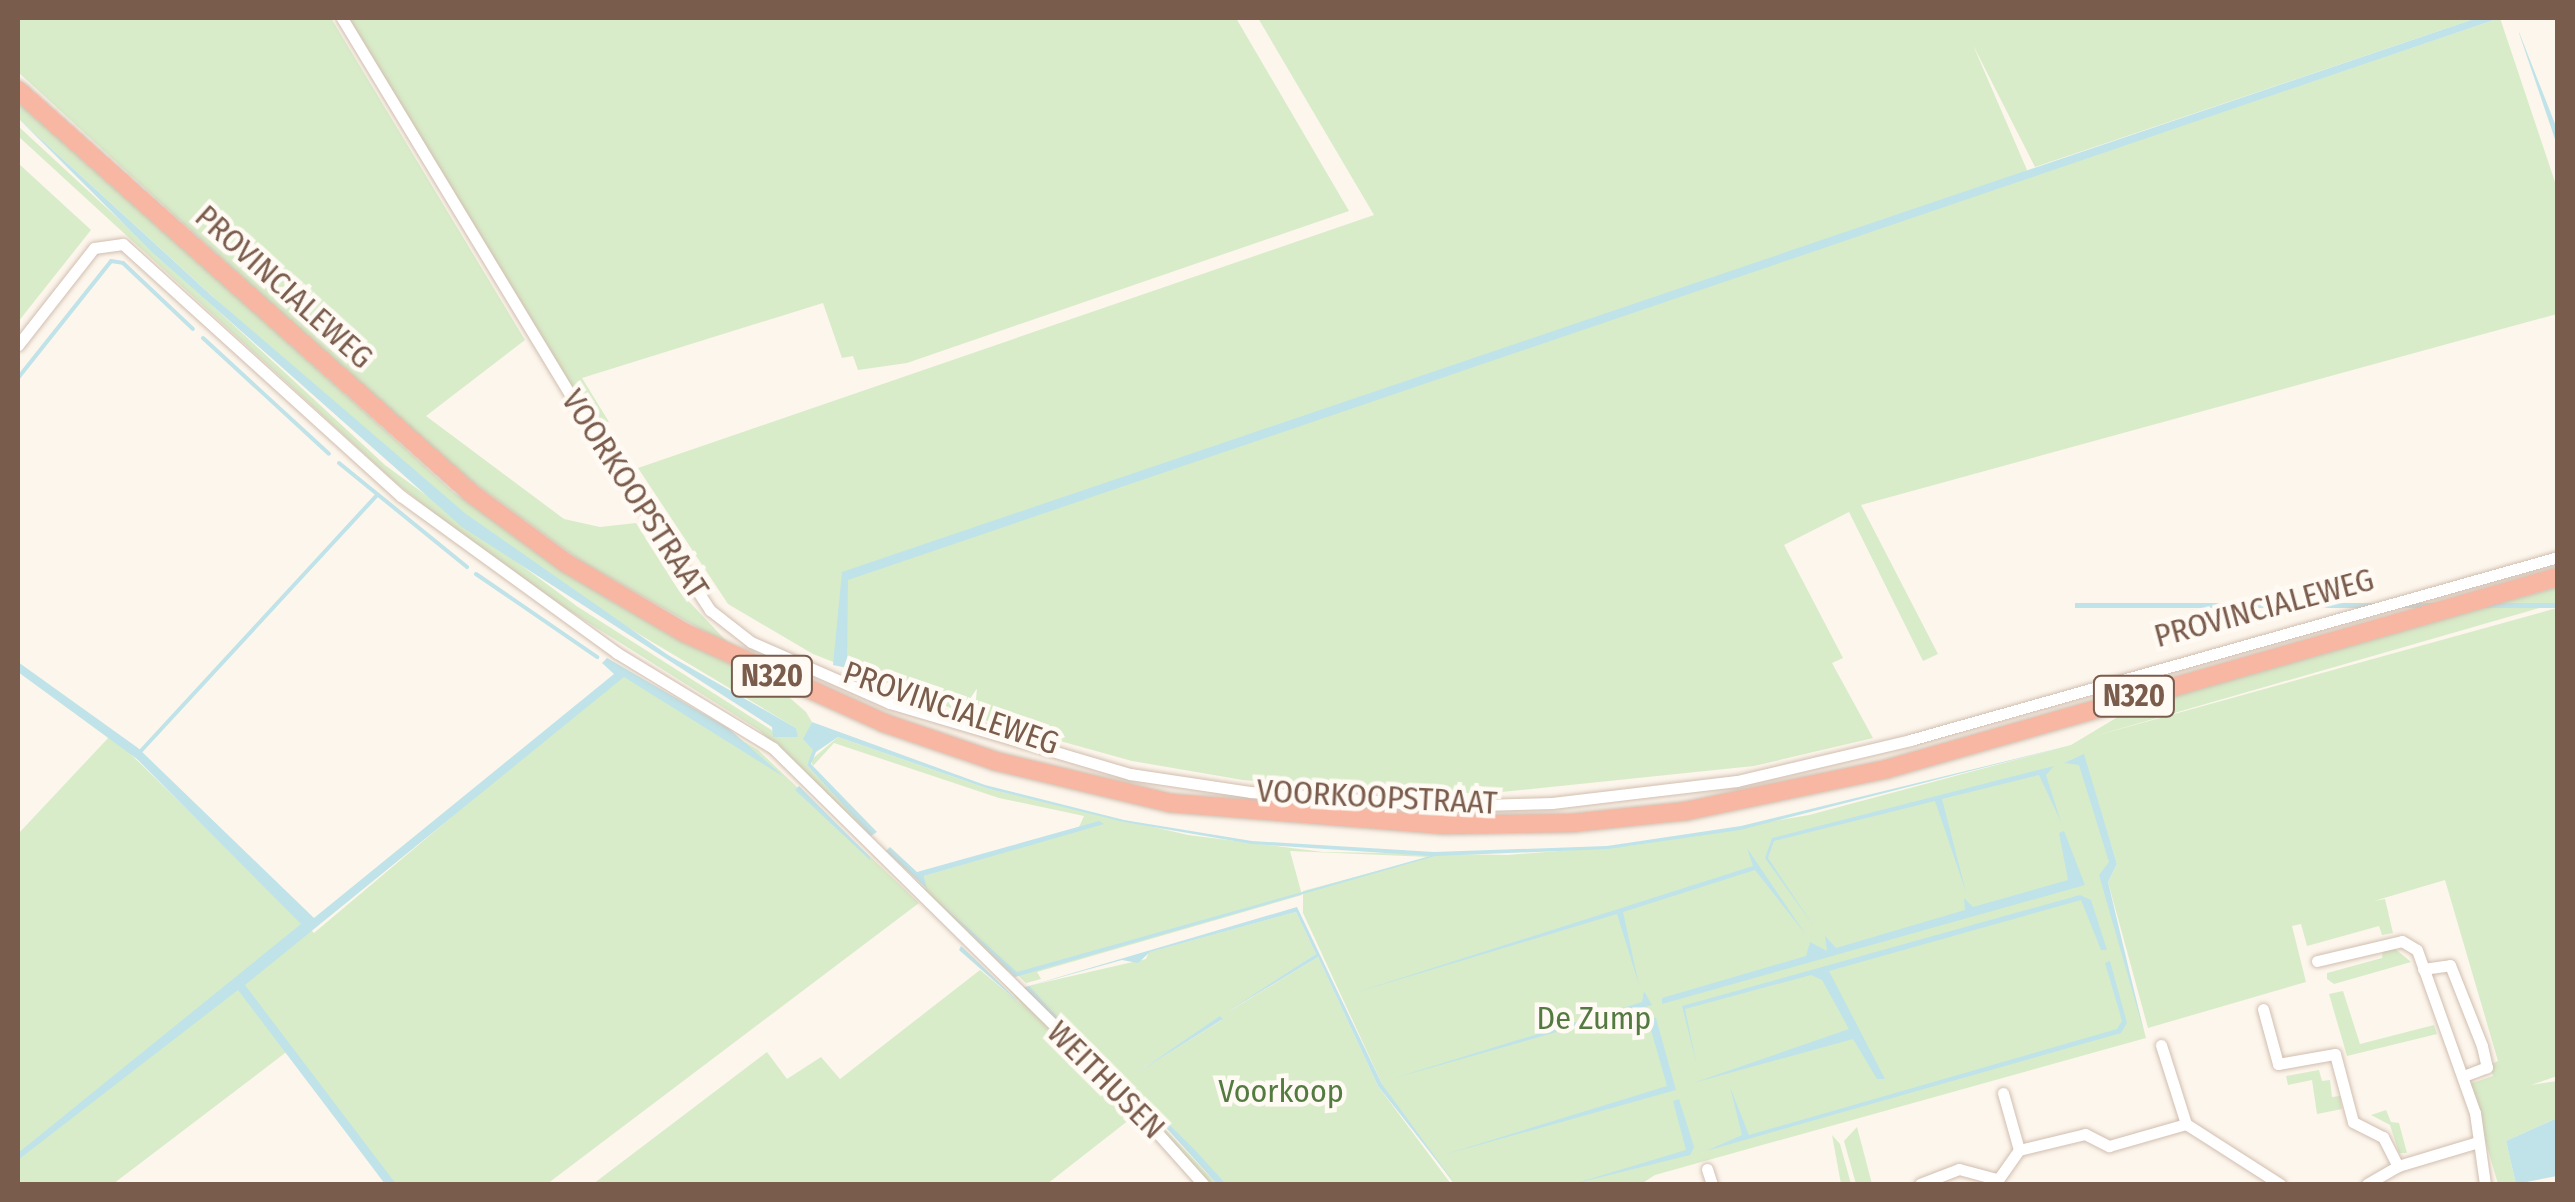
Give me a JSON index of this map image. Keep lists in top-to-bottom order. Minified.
{"streets":{"highway":["PROVINCIALEWEG","N320"],"street":["VOORKOOPSTRAAT","WEITHUSEN"]},"crossings":[["PROVINCIALEWEG","VOORKOOPSTRAAT"]],"parks":["De Zump","Voorkoop"]}
